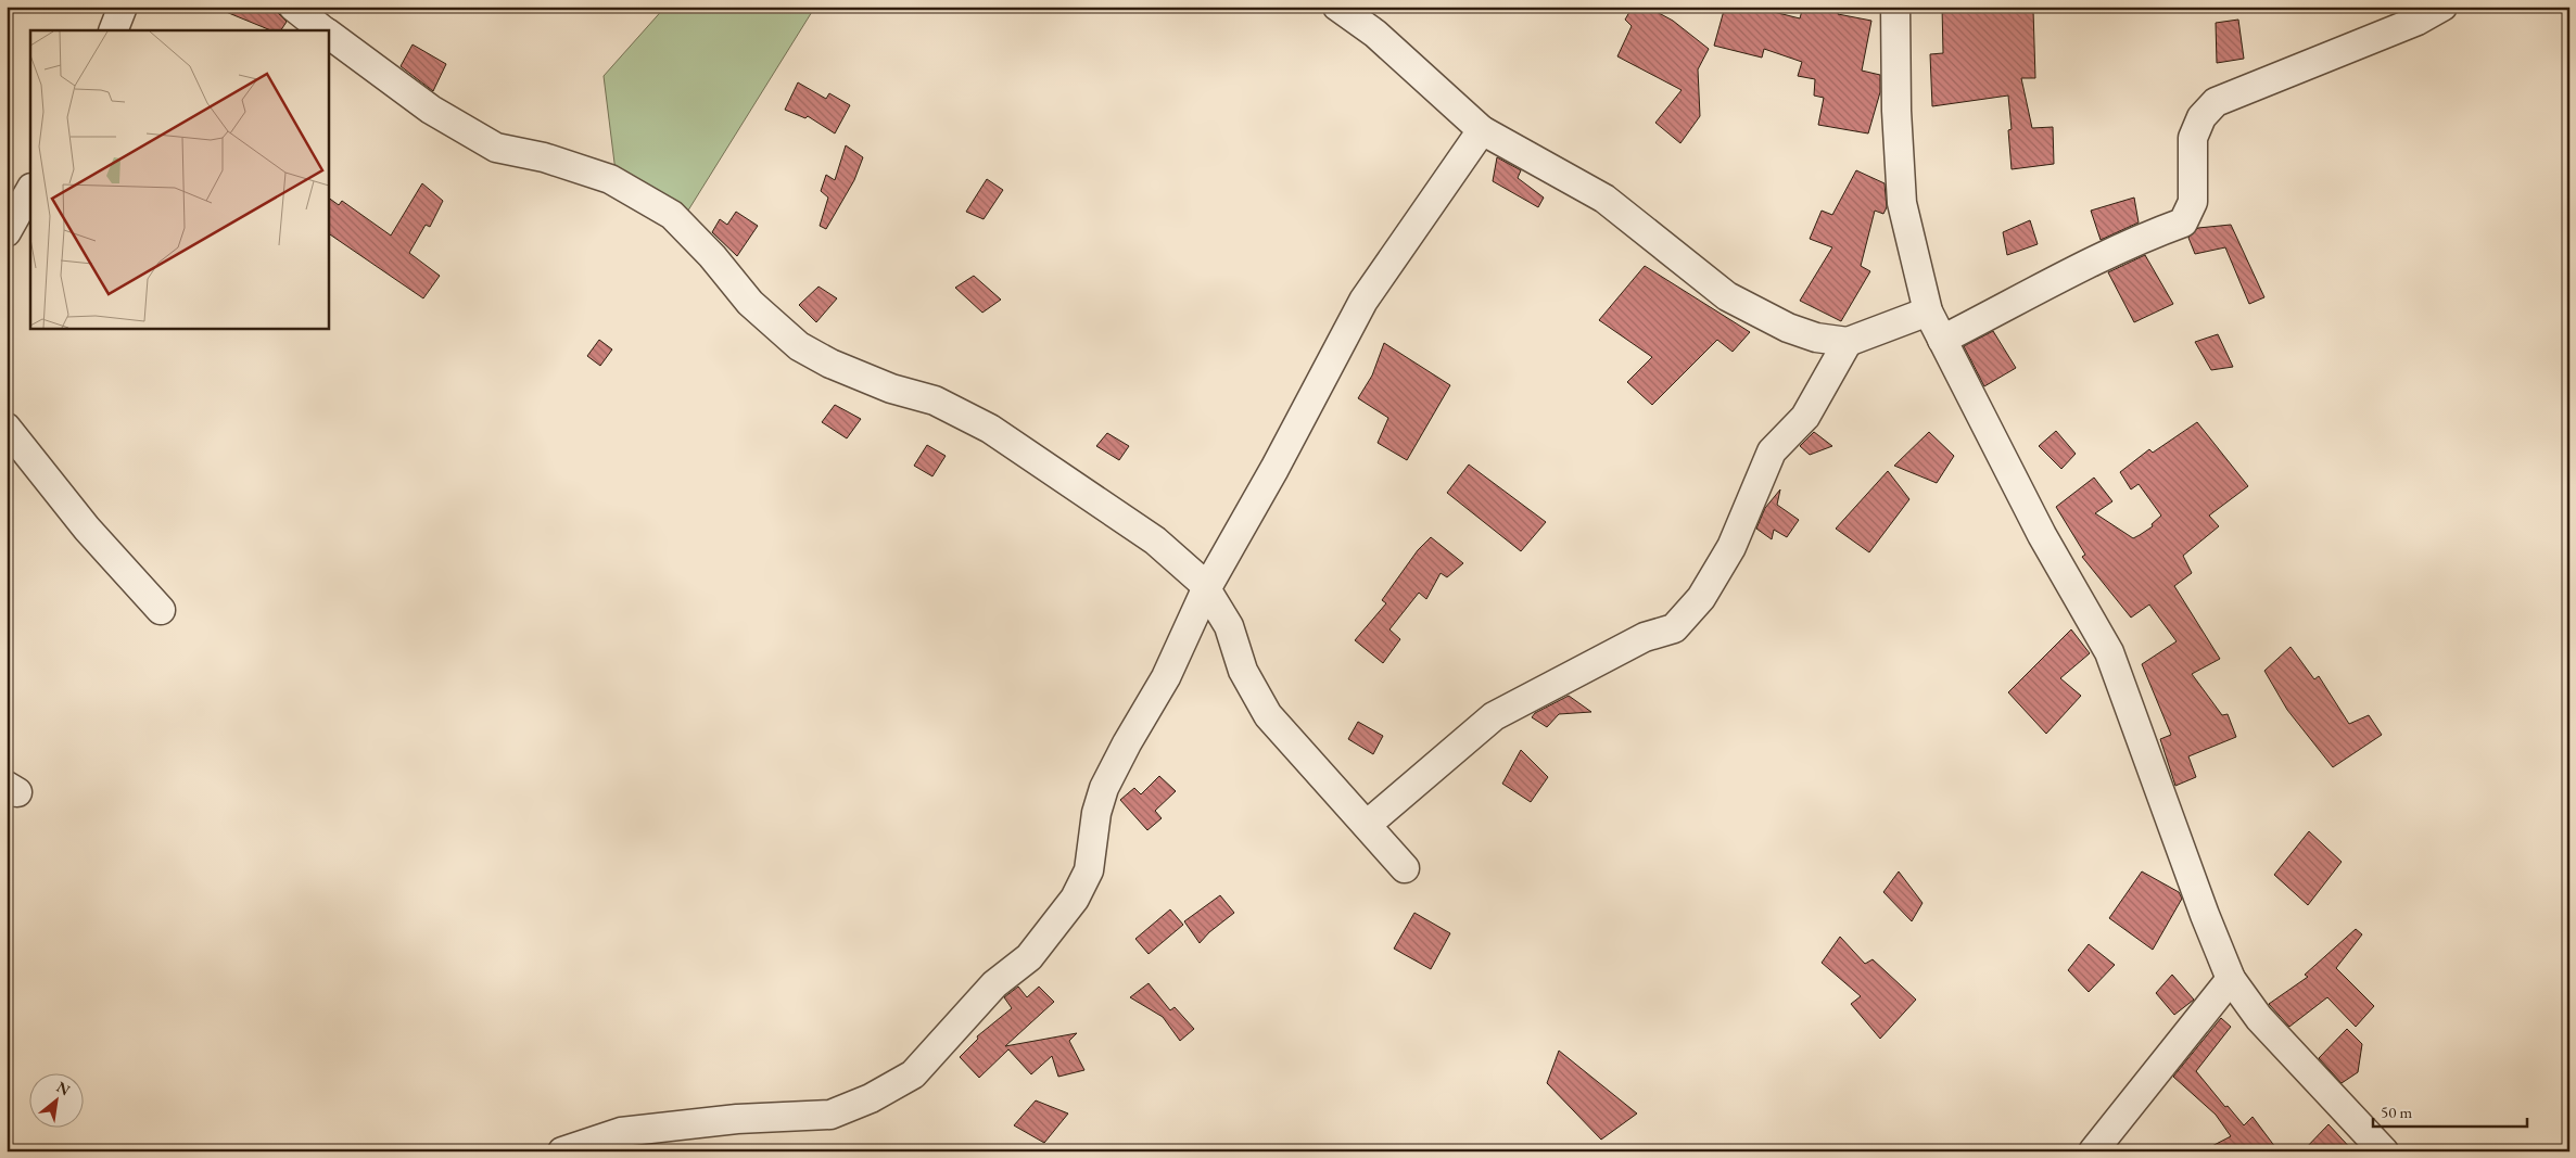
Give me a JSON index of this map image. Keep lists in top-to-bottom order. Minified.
{"scale_bar":"50 m","north":"top right"}
